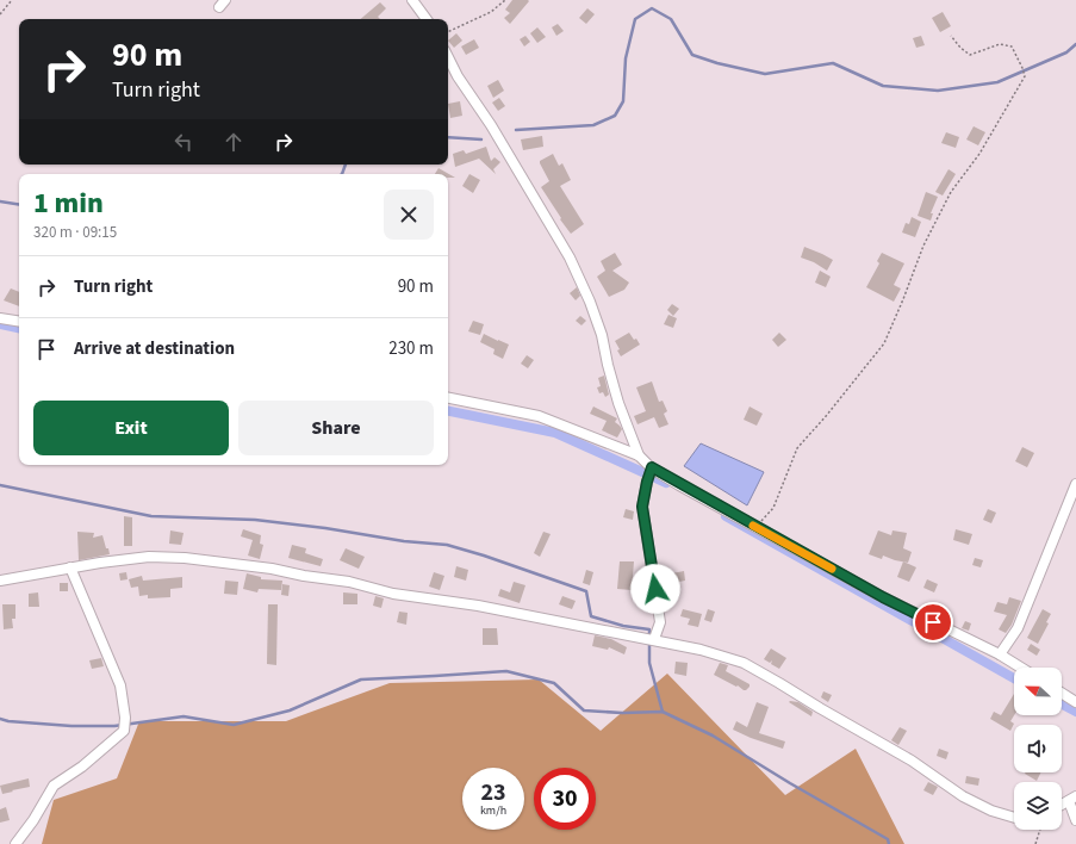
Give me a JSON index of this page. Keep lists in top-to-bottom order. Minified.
{"north":"left","page":{"turn":["90 m","Turn right"],"heading":["1 min","320 m · 09:15"],"list":[{"name":"Turn right","value":"90 m"},{"name":"Arrive at destination","value":"230 m"}],"buttons":["Exit","Share"],"speed":"23 km/h","limit":"30"}}
